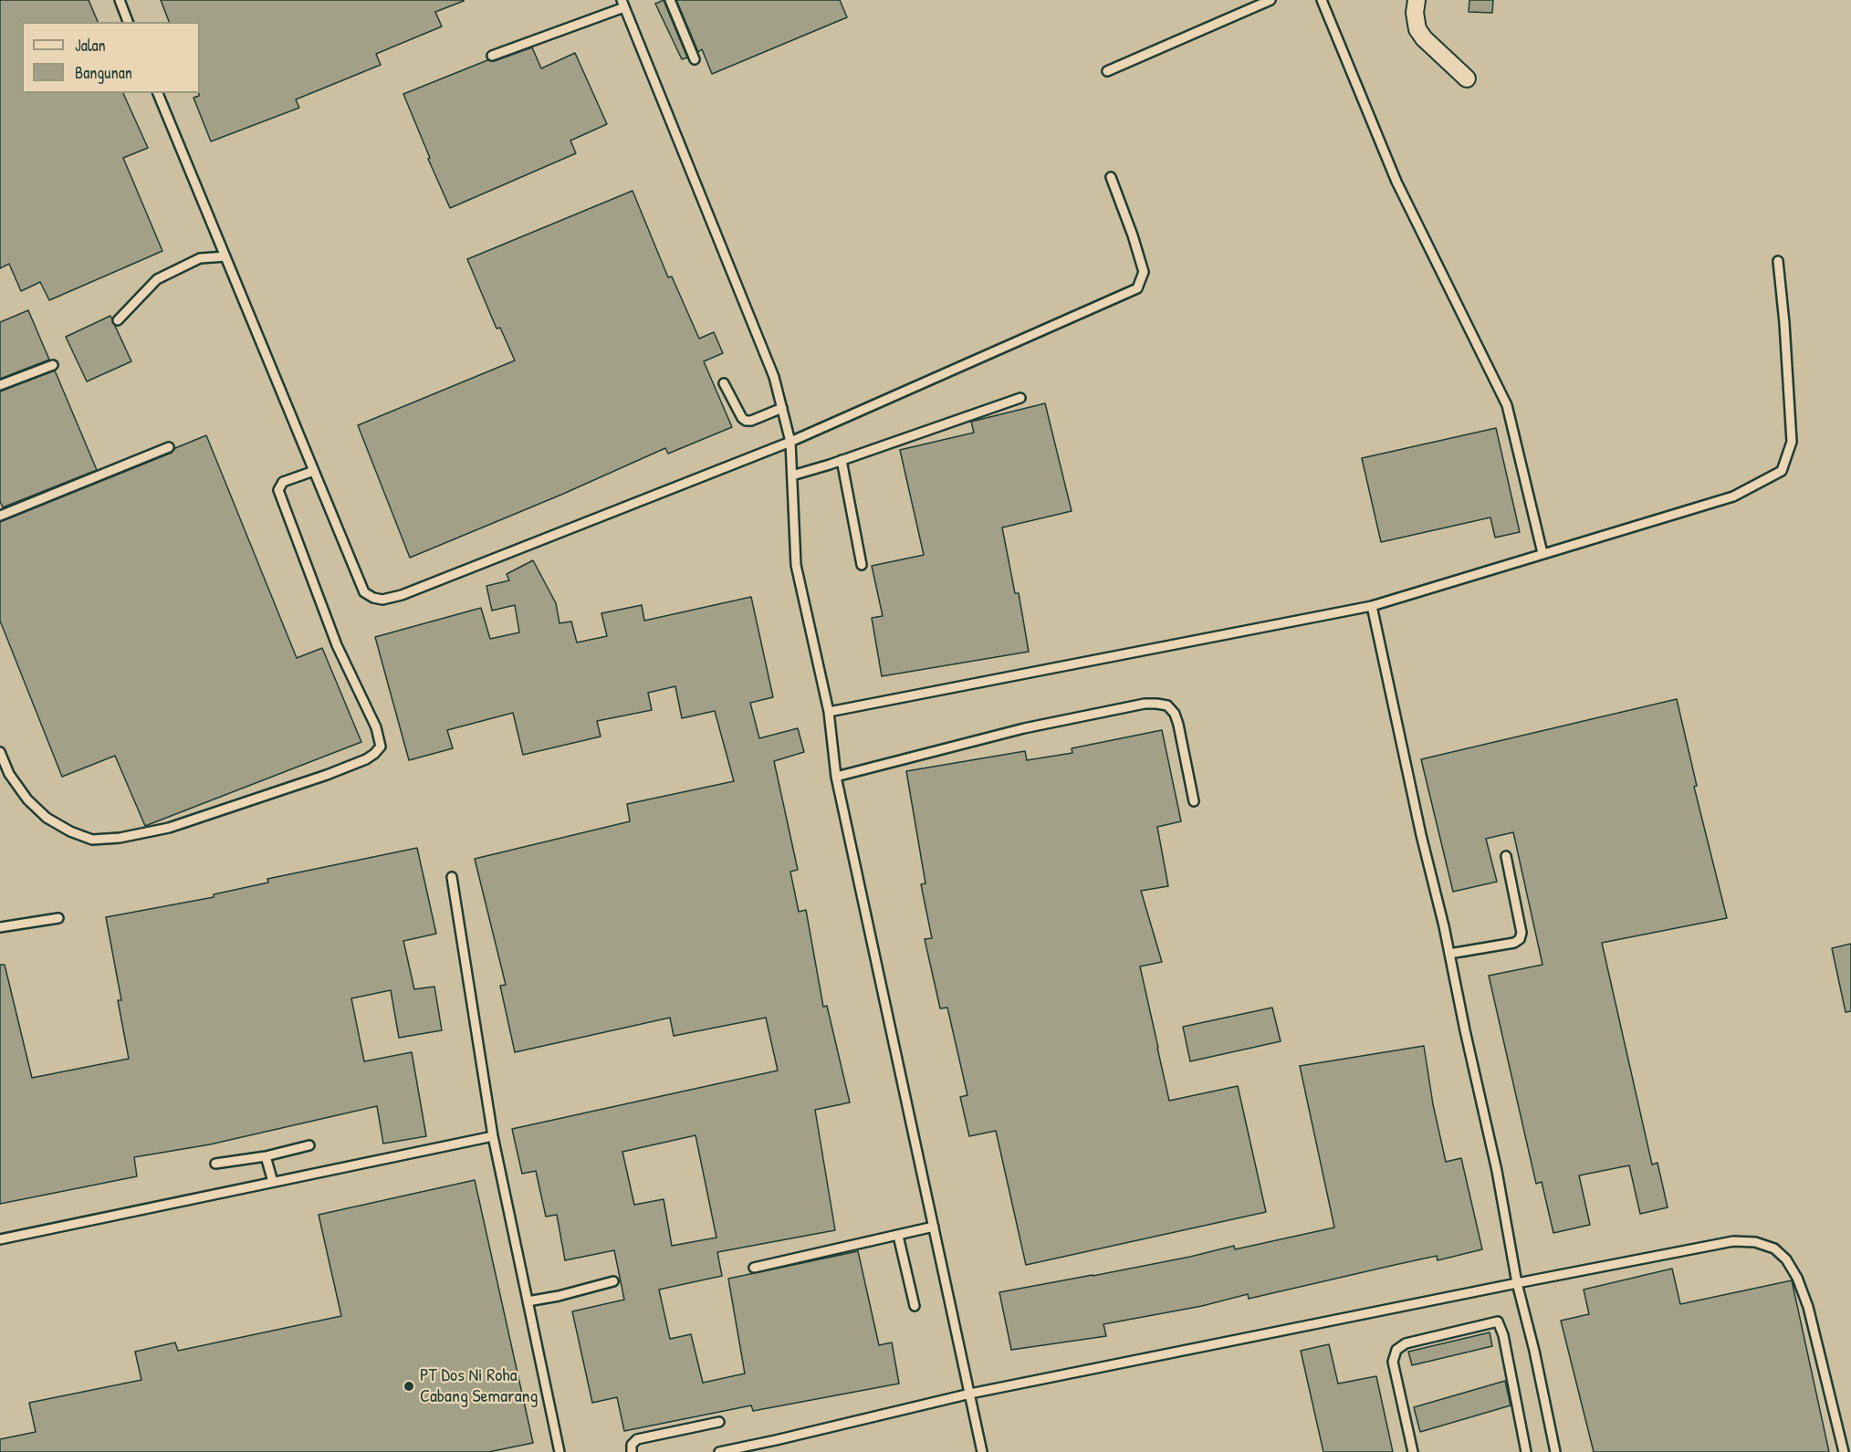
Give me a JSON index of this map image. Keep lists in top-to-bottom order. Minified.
{"places":["PT Dos Ni Roha Cabang Semarang"],"legend":["Jalan","Bangunan"]}
